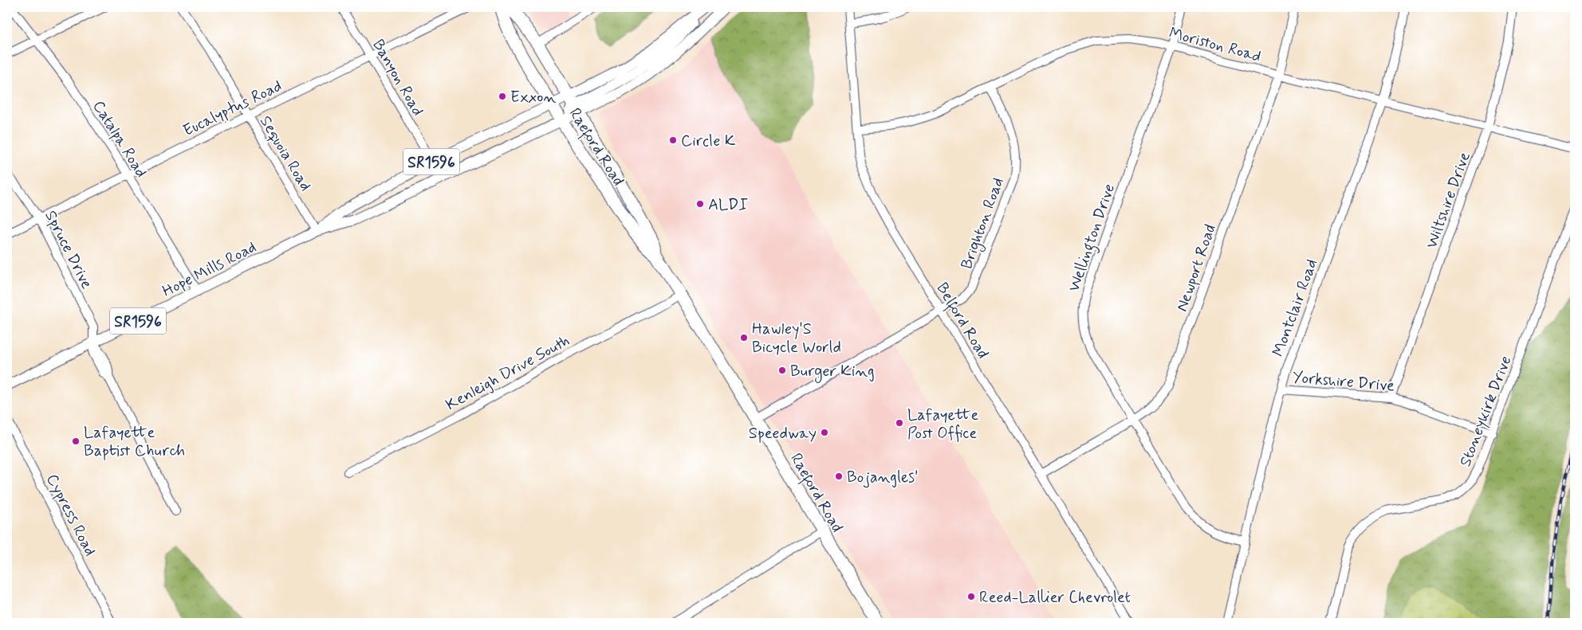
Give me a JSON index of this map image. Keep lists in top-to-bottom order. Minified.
{"streets":{"highway":["Raeford Road"],"main road":["SR1596","Hope Mills Road"],"street":["Moriston Road","Banyon Road","Eucalyptus Road","Catalpa Road","Sequoia Road","Wiltshire Drive","Brighton Road","Wellington Drive","Spruce Drive","Newport Road","Montclair Road","Belford Road","Kenleigh Drive South","Yorkshire Drive","Stoneykirk Drive","Cypress Road"]},"crossings":[["Moriston Road","Wiltshire Drive"],["Moriston Road","Brighton Road"],["Moriston Road","Wellington Drive"],["Moriston Road","Newport Road"],["Moriston Road","Montclair Road"],["Moriston Road","Belford Road"],["Banyon Road","Eucalyptus Road"],["Banyon Road","Hope Mills Road"],["Eucalyptus Road","Catalpa Road"],["Eucalyptus Road","Sequoia Road"],["Eucalyptus Road","Spruce Drive"],["Catalpa Road","Hope Mills Road"],["Raeford Road","Brighton Road"],["Raeford Road","Hope Mills Road"],["Raeford Road","Kenleigh Drive South"],["Sequoia Road","Hope Mills Road"],["Wiltshire Drive","Yorkshire Drive"],["Brighton Road","Belford Road"],["Wellington Drive","Newport Road"],["Wellington Drive","Montclair Road"],["Spruce Drive","Hope Mills Road"],["Newport Road","Belford Road"],["Montclair Road","Yorkshire Drive"],["Yorkshire Drive","Stoneykirk Drive"]],"places":["Exxon","Circle K","ALDI","Hawley'S Bicycle World","Burger King","Lafayette Post Office","Speedway","Lafayette Baptist Church","Bojangles'","Reed-Lallier Chevrolet"]}
